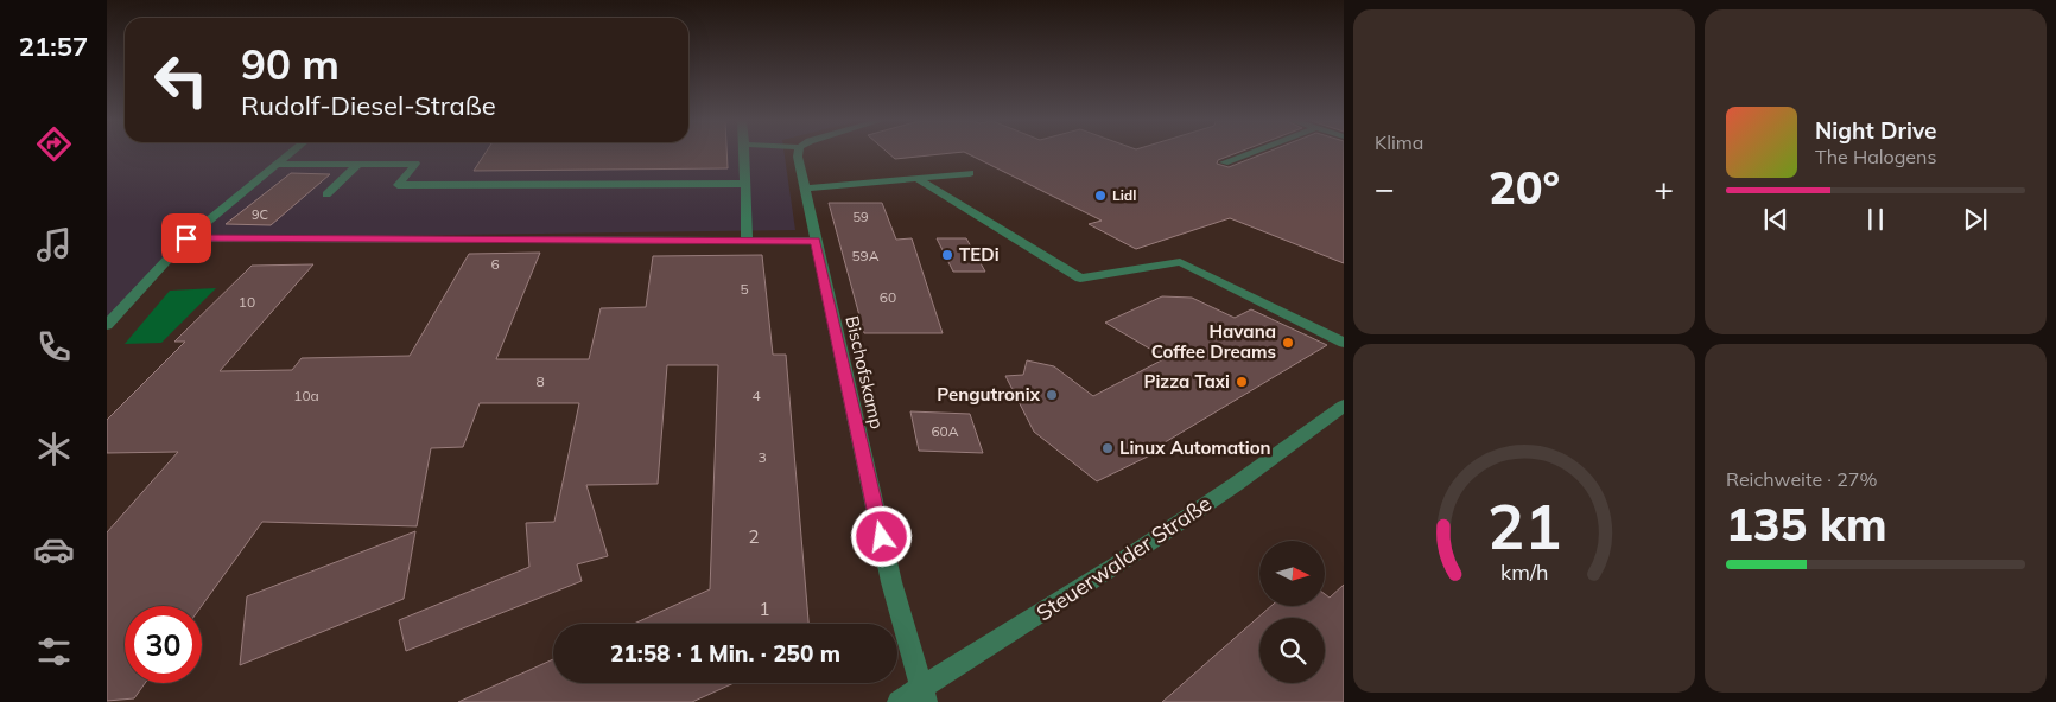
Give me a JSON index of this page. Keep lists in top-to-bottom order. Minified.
{"streets":{"street":["Bischofskamp","Steuerwalder Straße"]},"crossings":[["Bischofskamp","Steuerwalder Straße"]],"places":["Lidl","TEDi","Havana Coffee Dreams","Pizza Taxi","Pengutronix","Linux Automation"],"house_numbers":["9C","59","59A","6","5","60","10","8","10a","4","60A","3","2","1"],"north":"right","page":{"tabs":"21:57","tile":["Klima",["Reichweite · 27%","135 km"]],"turn":["90 m","Rudolf-Diesel-Straße"],"song":["Night Drive","The Halogens"],"heat":["−","20°","+"],"limit":"30","trip":"21:58 · 1 Min. · 250 m","gauge":["21","km/h"]}}
